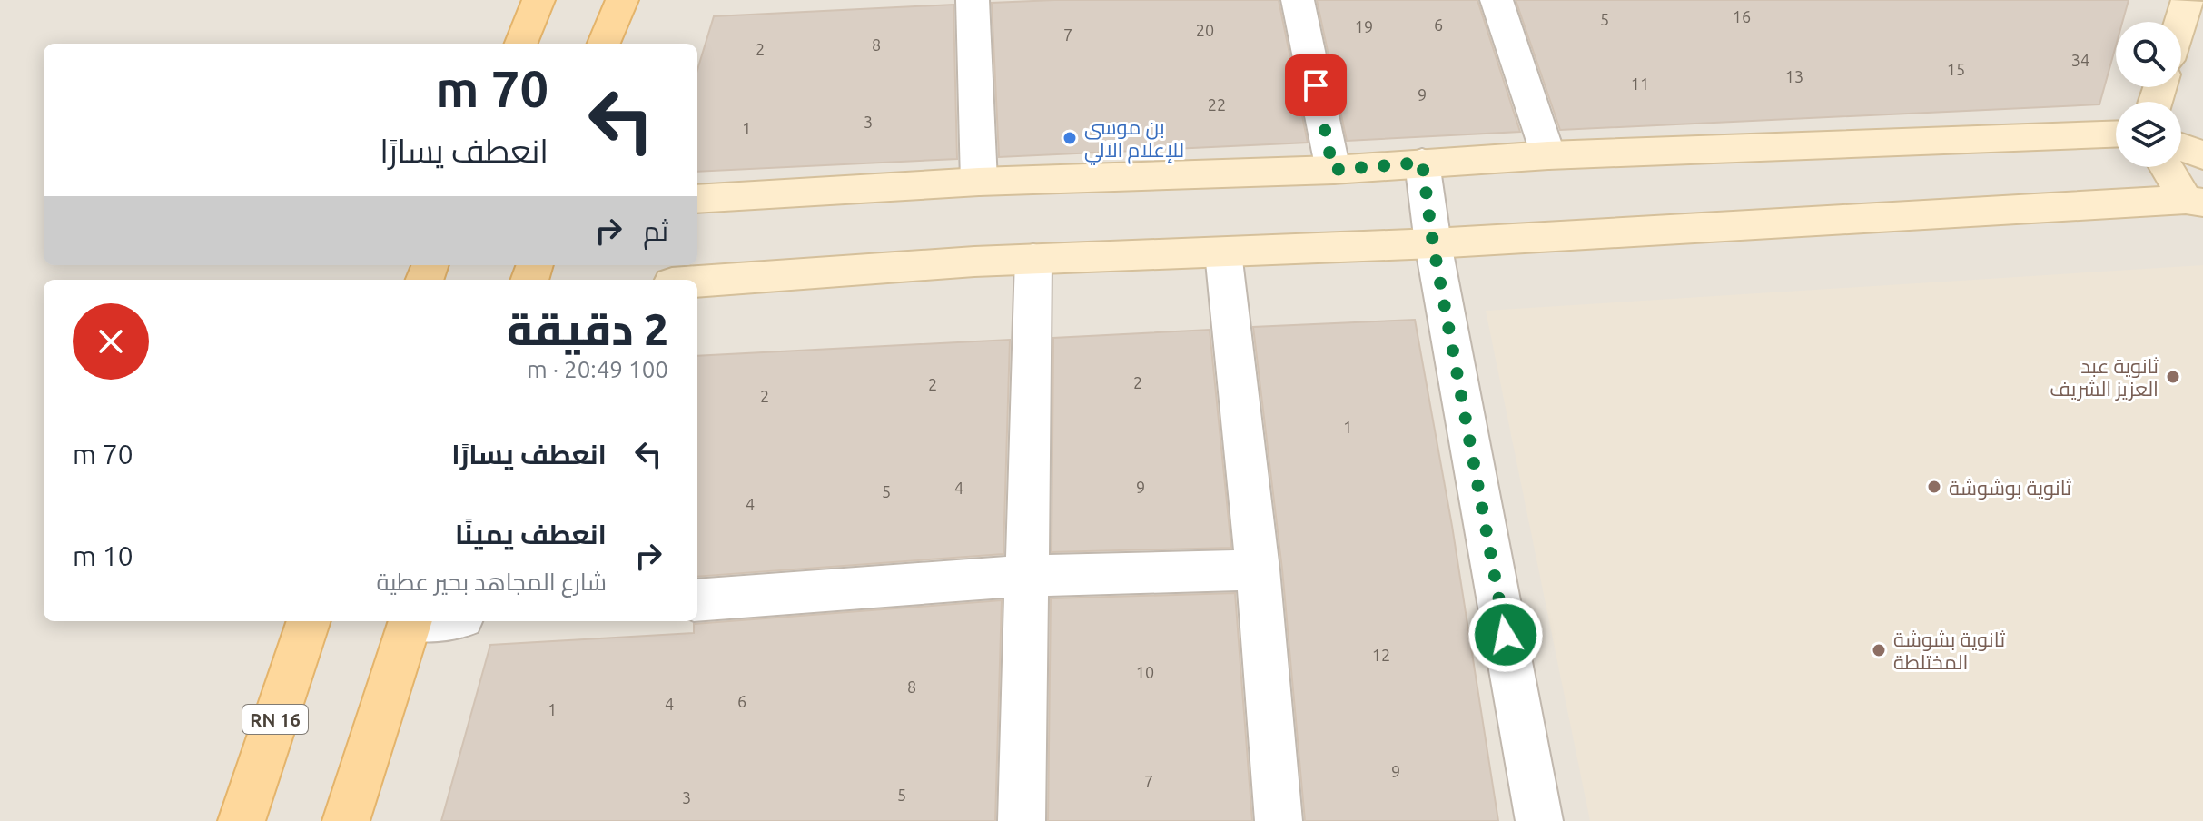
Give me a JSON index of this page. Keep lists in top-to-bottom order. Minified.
{"streets":{"main road":["RN 16"]},"places":["بن موسى للإعلام الآلي","ثانوية عبد العزيز الشريف","ثانوية بوشوشة","ثانوية بشوشة المختلطة"],"house_numbers":["16","5","6","19","20","7","8","2","34","15","13","11","9","22","3","1","2","2","2","1","9","4","5","4","12","10","8","6","4","1","9","7","5","3"],"page":{"turn":["70 m","انعطف يسارًا"],"then":"ثم","heading":["2 دقيقة","100 m · 20:49"],"list":[{"name":"انعطف يسارًا","value":"70 m"},{"name":"انعطف يمينًا","note":"شارع المجاهد بحير عطية","value":"10 m"}]}}
